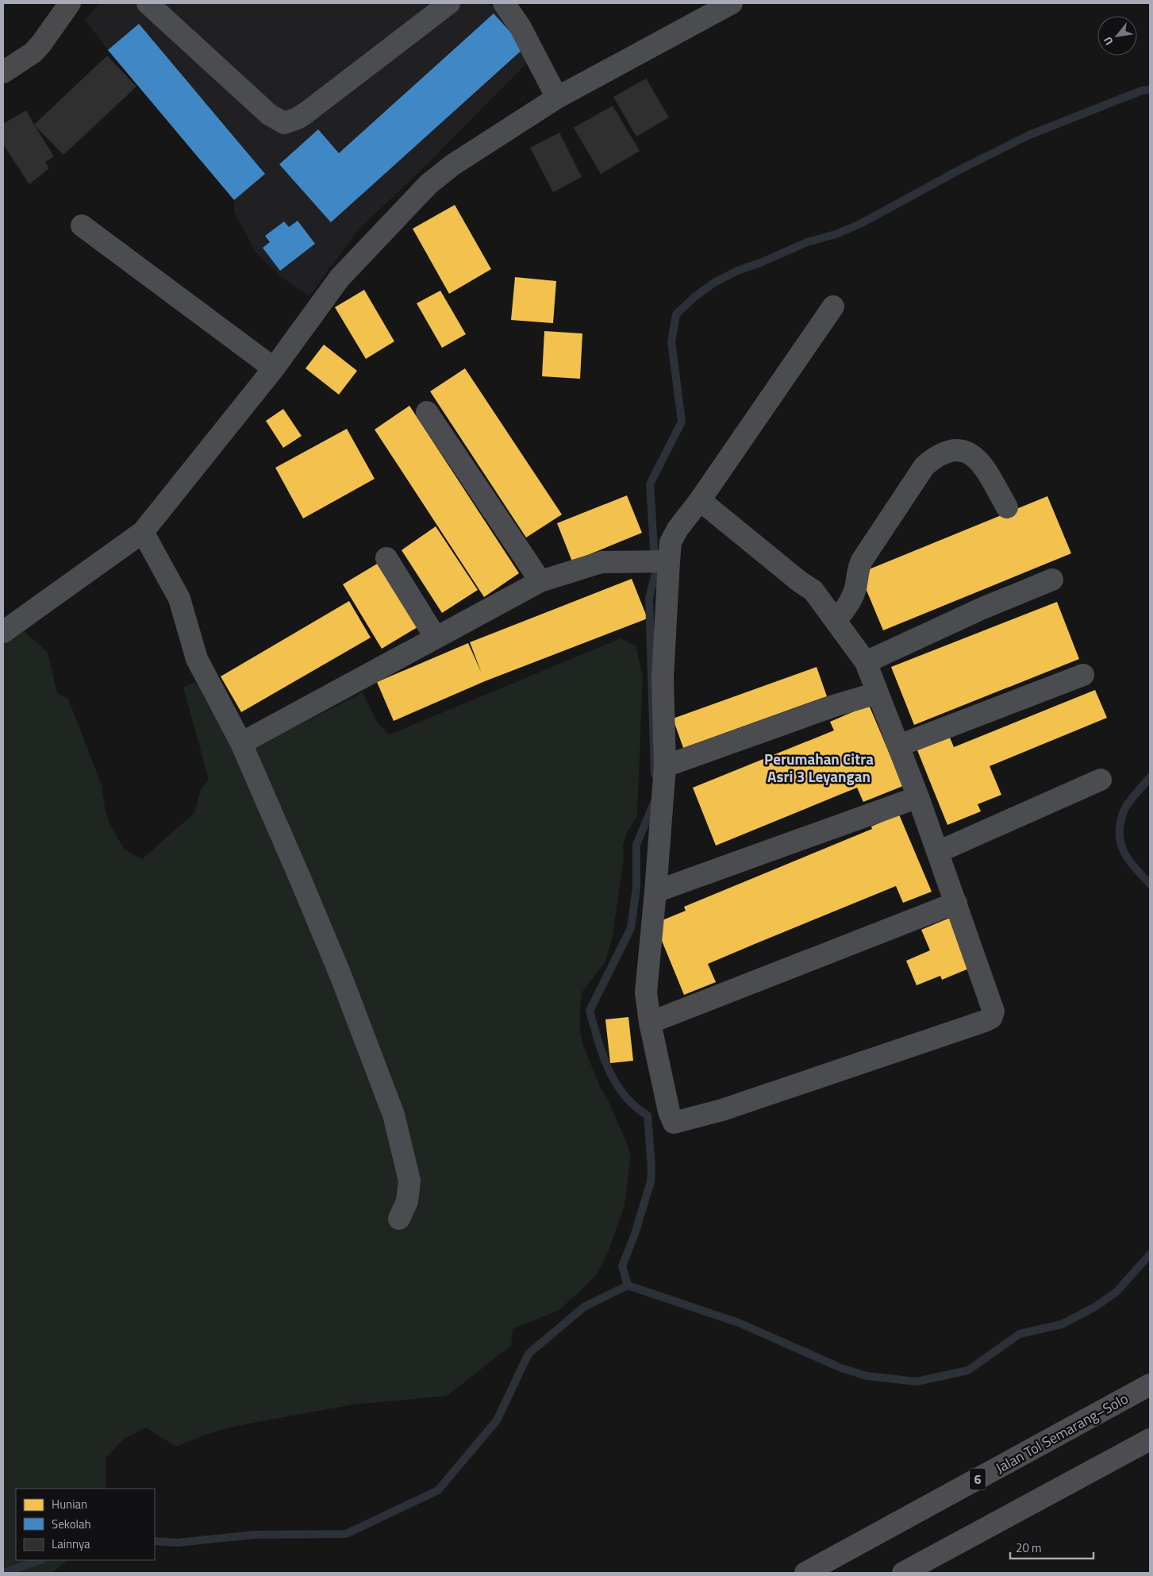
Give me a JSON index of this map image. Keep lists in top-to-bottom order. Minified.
{"streets":{"highway":["Jalan Tol Semarang–Solo","6"]},"districts":["Perumahan Citra Asri 3 Leyangan"],"legend":["Hunian","Sekolah","Lainnya"],"scale_bar":"20 m","north":"bottom left"}
